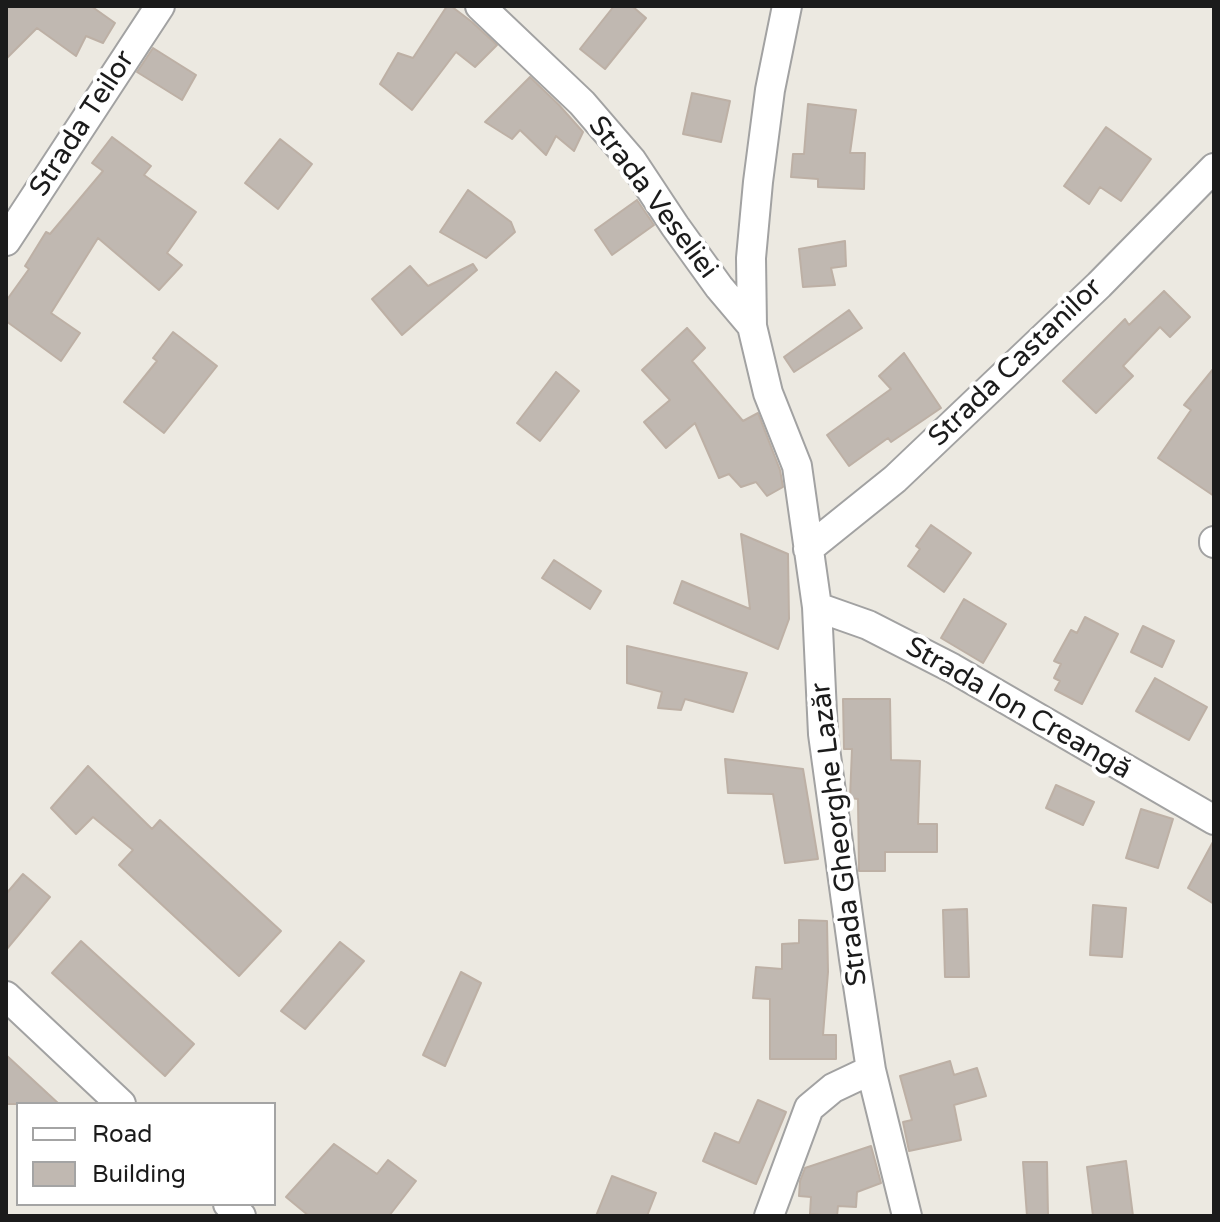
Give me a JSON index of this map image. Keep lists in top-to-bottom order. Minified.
{"streets":{"street":["Strada Teilor","Strada Veseliei","Strada Castanilor","Strada Ion Creangă","Strada Gheorghe Lazăr"]},"crossings":[["Strada Veseliei","Strada Gheorghe Lazăr"],["Strada Castanilor","Strada Gheorghe Lazăr"],["Strada Ion Creangă","Strada Gheorghe Lazăr"]],"legend":["Road","Building"]}
